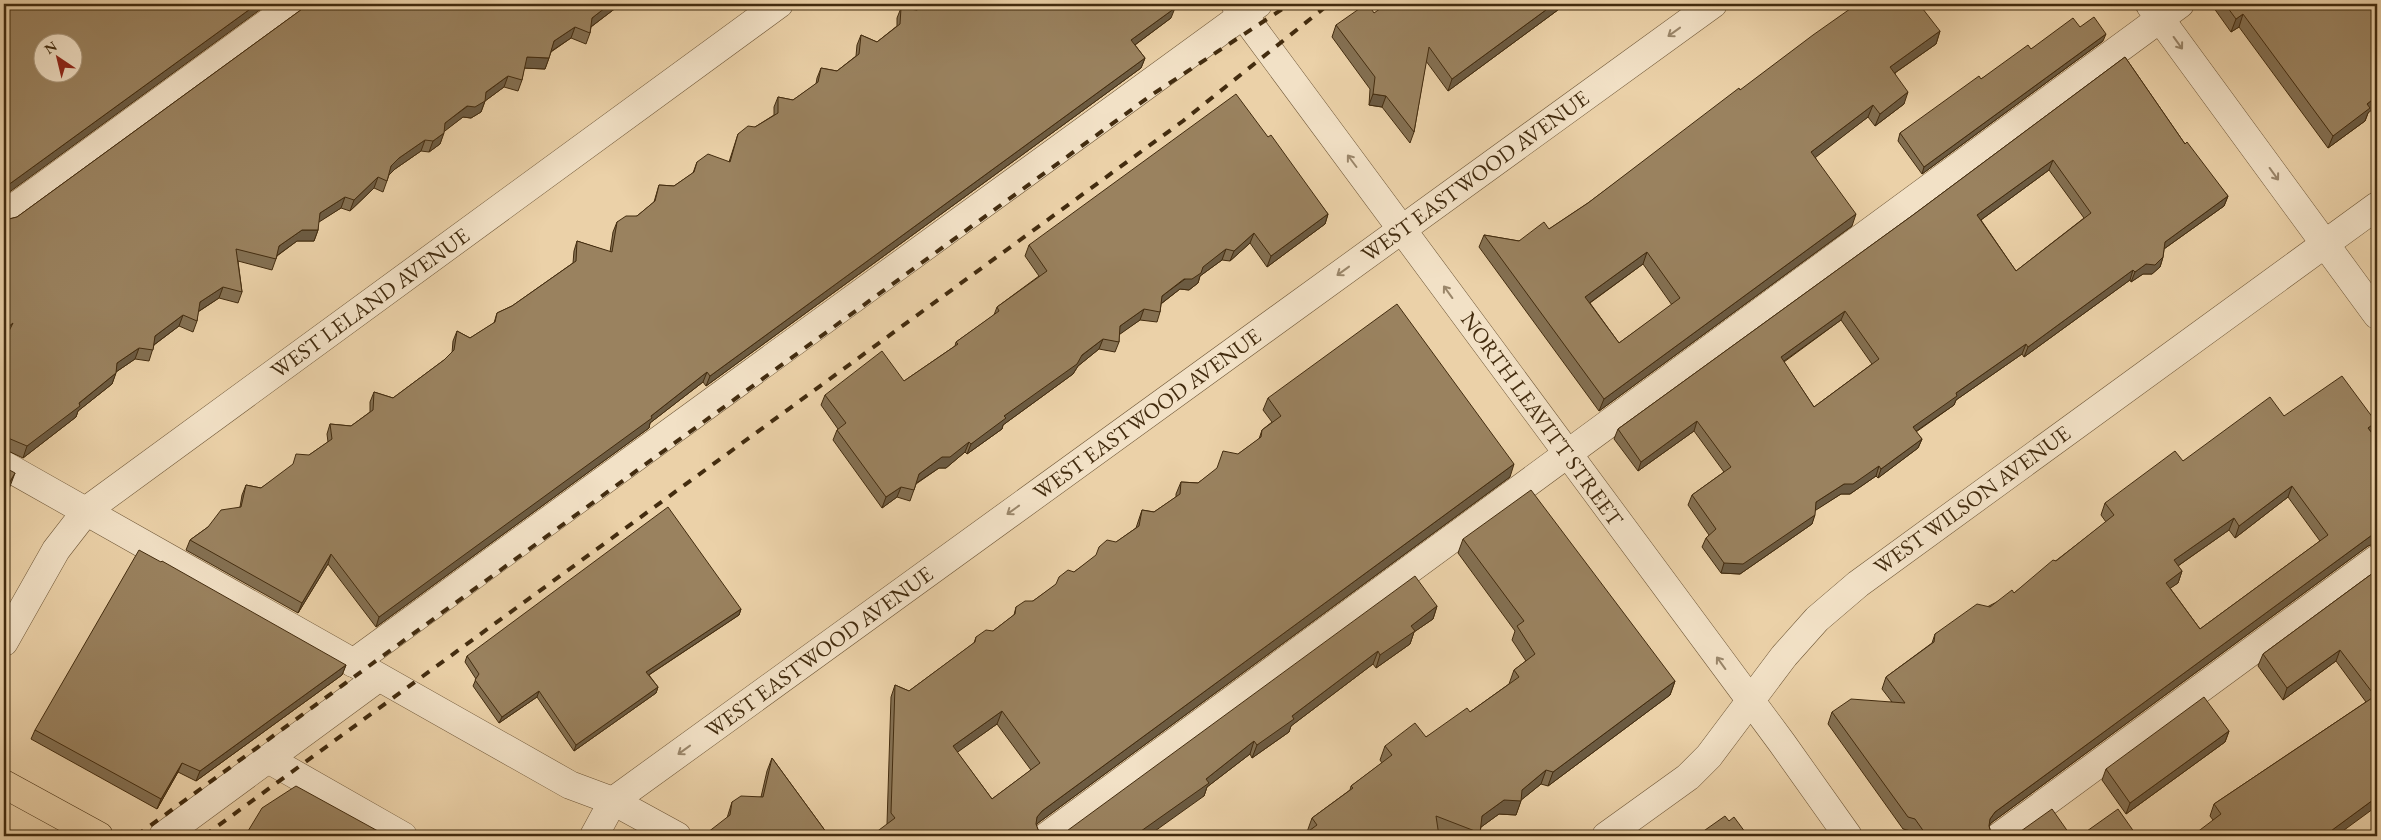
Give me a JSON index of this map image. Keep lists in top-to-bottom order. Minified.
{"streets":{"street":["WEST EASTWOOD AVENUE","WEST LELAND AVENUE","NORTH LEAVITT STREET","WEST WILSON AVENUE"]},"crossings":[["WEST EASTWOOD AVENUE","NORTH LEAVITT STREET"],["NORTH LEAVITT STREET","WEST WILSON AVENUE"]],"one_way":["WEST EASTWOOD AVENUE","NORTH LEAVITT STREET"],"north":"top left"}
